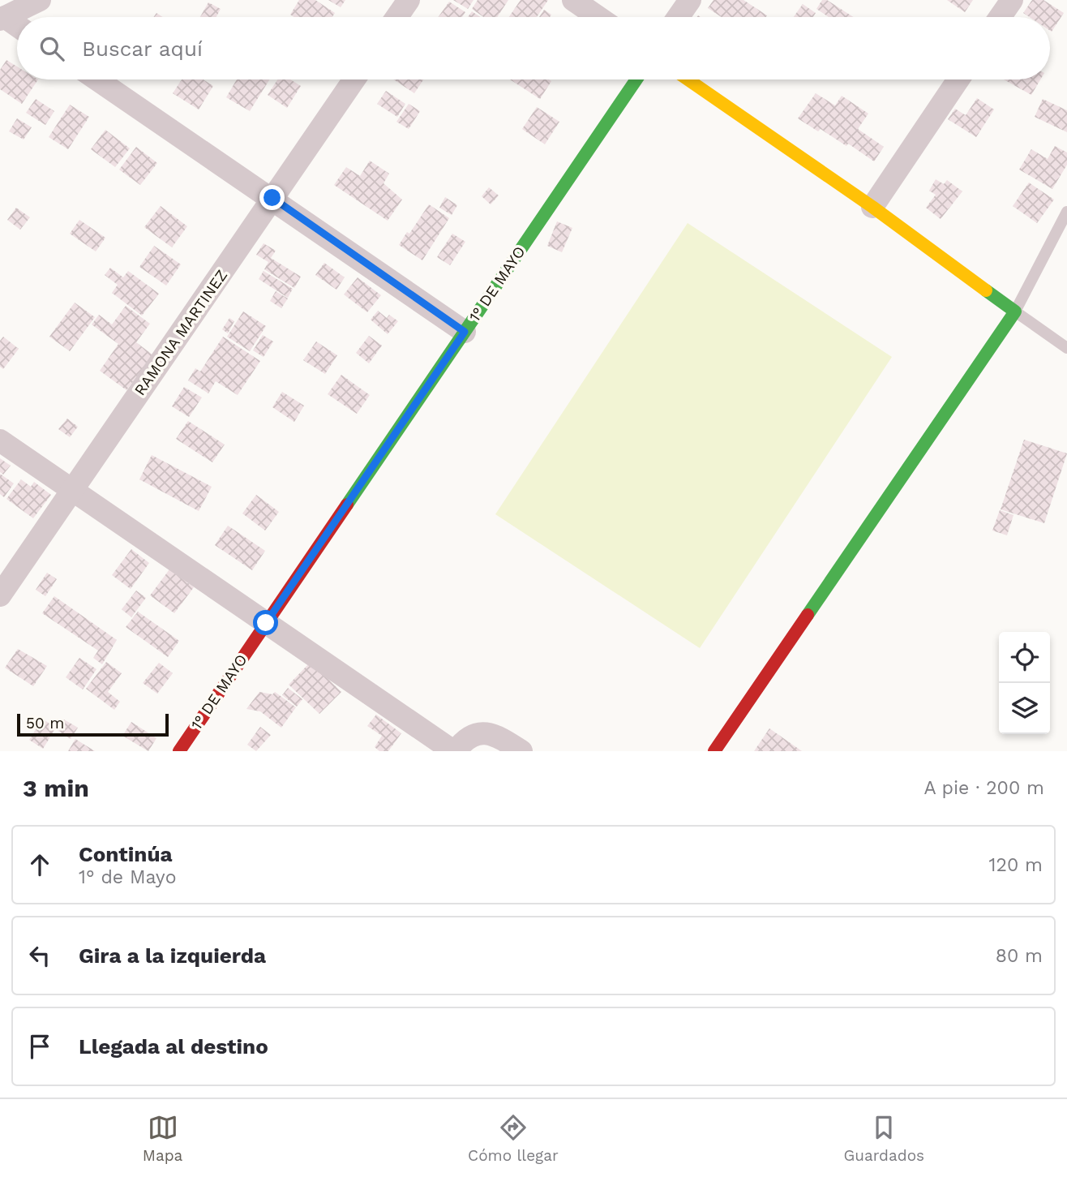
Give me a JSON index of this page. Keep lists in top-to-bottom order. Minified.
{"streets":{"street":["1° DE MAYO","RAMONA MARTINEZ"]},"scale_bar":"50 m","page":{"search":"Buscar aquí","scale":"50 m","heading":["3 min","A pie · 200 m"],"list":[["Continúa","1° de Mayo","120 m"],["Gira a la izquierda","80 m"],"Llegada al destino"],"nav":["Mapa","Cómo llegar","Guardados"]}}
